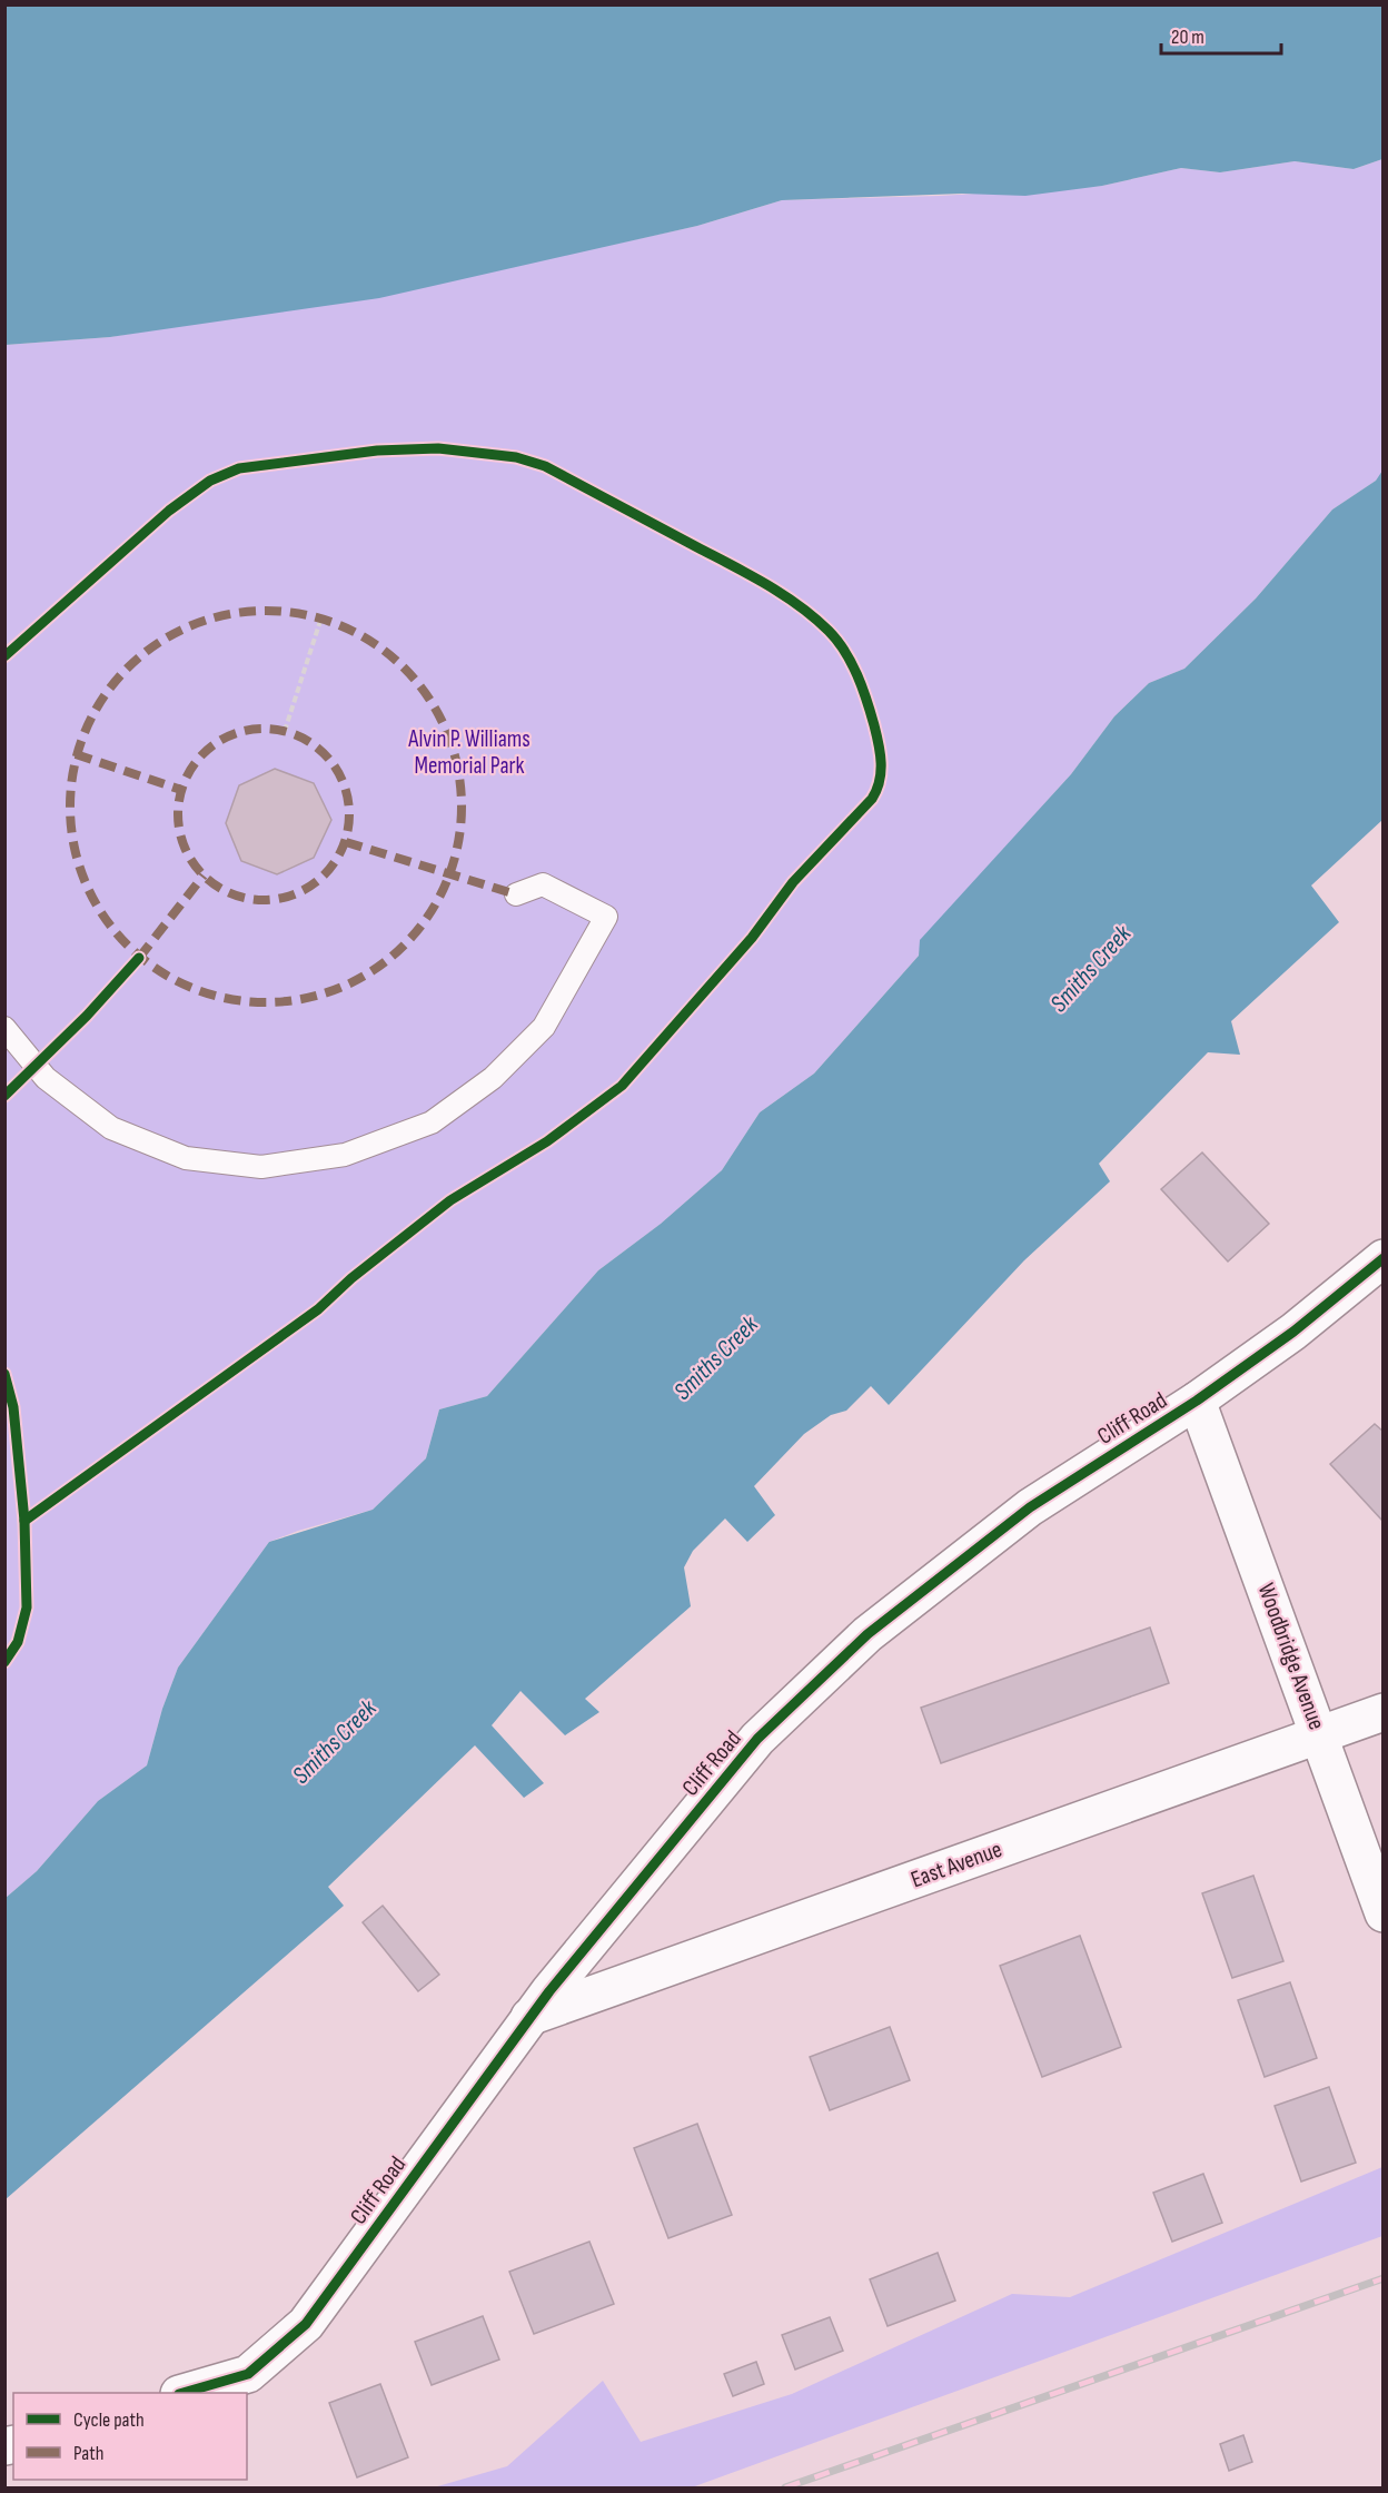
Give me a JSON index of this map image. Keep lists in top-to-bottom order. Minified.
{"streets":{"street":["Cliff Road","Woodbridge Avenue","East Avenue"]},"crossings":[["Cliff Road","Woodbridge Avenue"],["Cliff Road","East Avenue"],["Woodbridge Avenue","East Avenue"]],"water":["Smiths Creek"],"parks":["Alvin P. Williams Memorial Park"],"legend":["Cycle path","Path"],"scale_bar":"20 m"}
